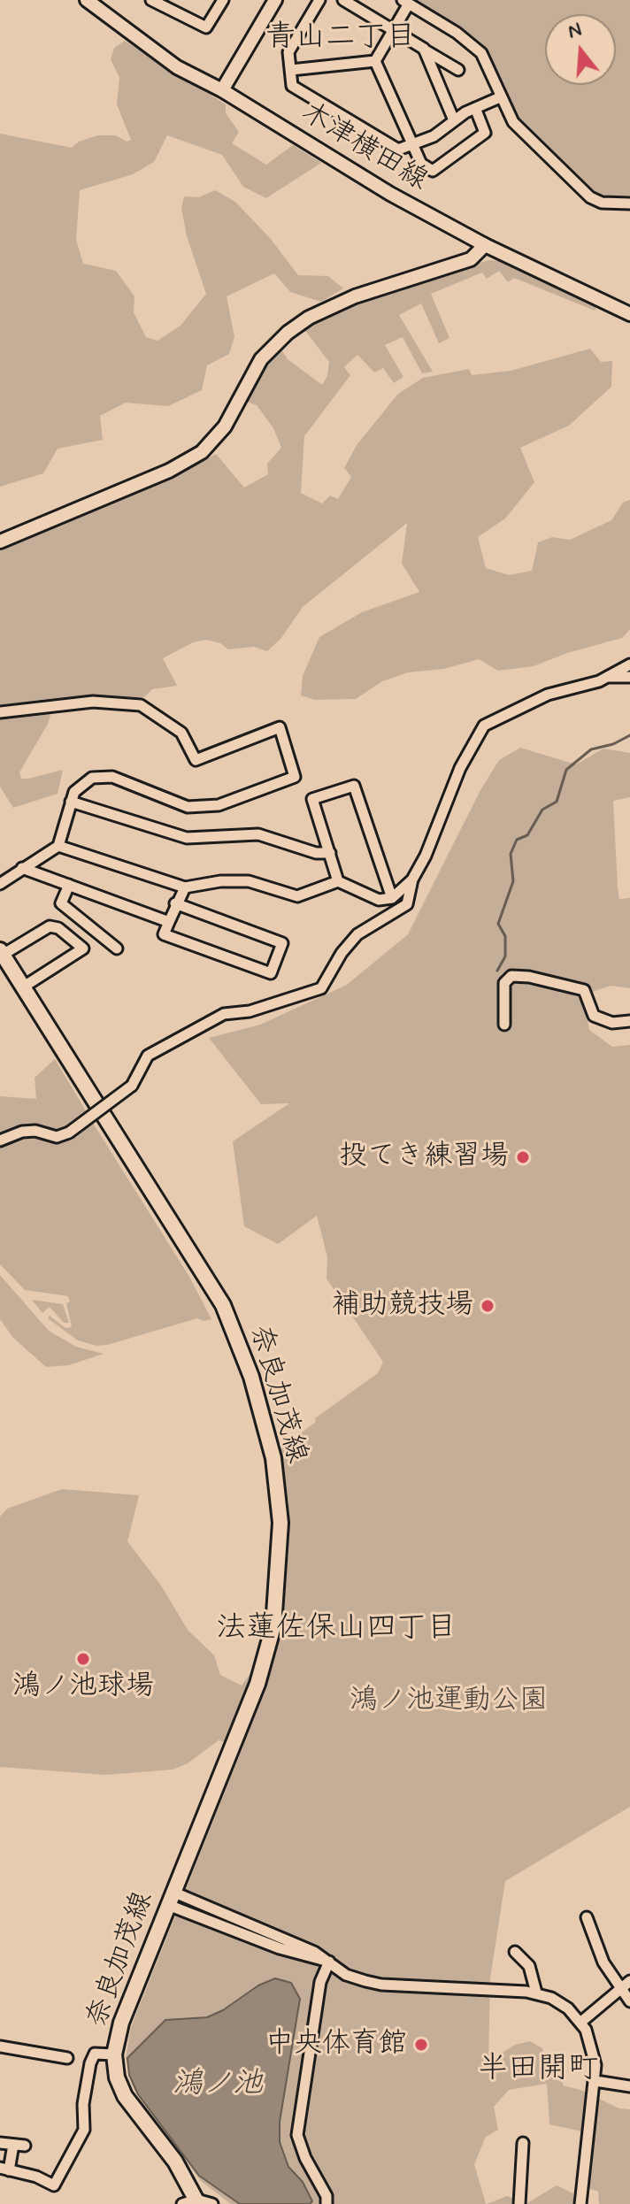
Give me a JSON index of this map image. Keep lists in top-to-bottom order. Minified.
{"streets":{"main road":["奈良加茂線"],"street":["木津横田線"]},"districts":["青山二丁目","法蓮佐保山四丁目","半田開町"],"water":["鴻ノ池"],"parks":["鴻ノ池運動公園"],"places":["投てき練習場","補助競技場","鴻ノ池球場","中央体育館"],"north":"top"}
